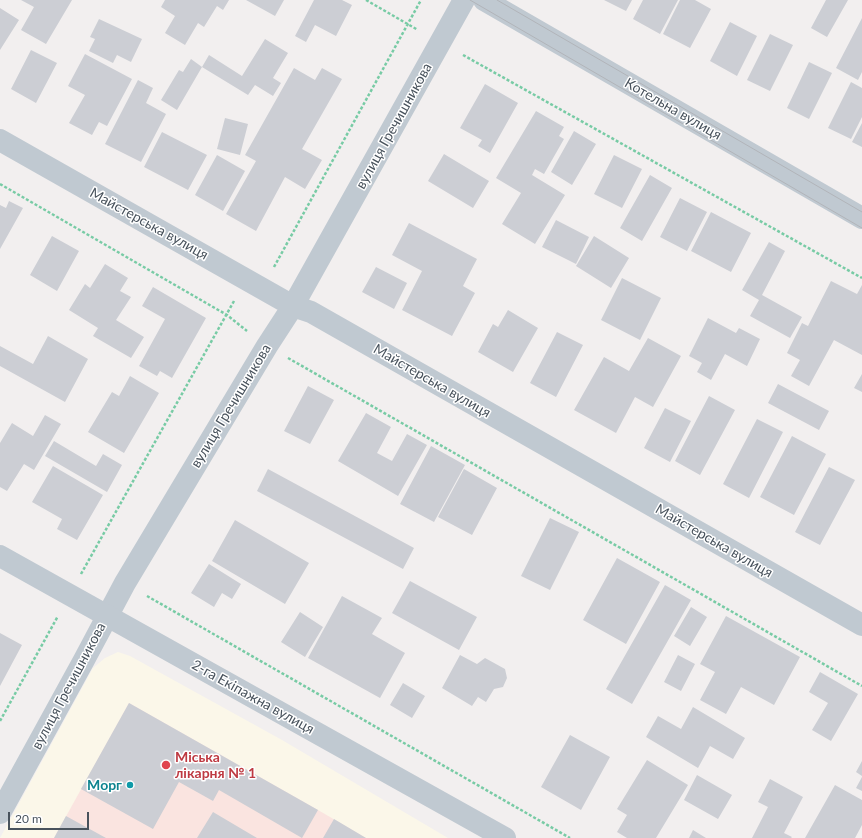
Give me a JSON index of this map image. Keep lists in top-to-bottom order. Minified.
{"streets":{"street":["Котельна вулиця","вулиця Гречишникова","Майстерська вулиця","2-га Екіпажна вулиця"]},"crossings":[["вулиця Гречишникова","Майстерська вулиця"],["вулиця Гречишникова","2-га Екіпажна вулиця"]],"places":["Міська лікарня № 1","Морг"],"scale_bar":"20 m"}
